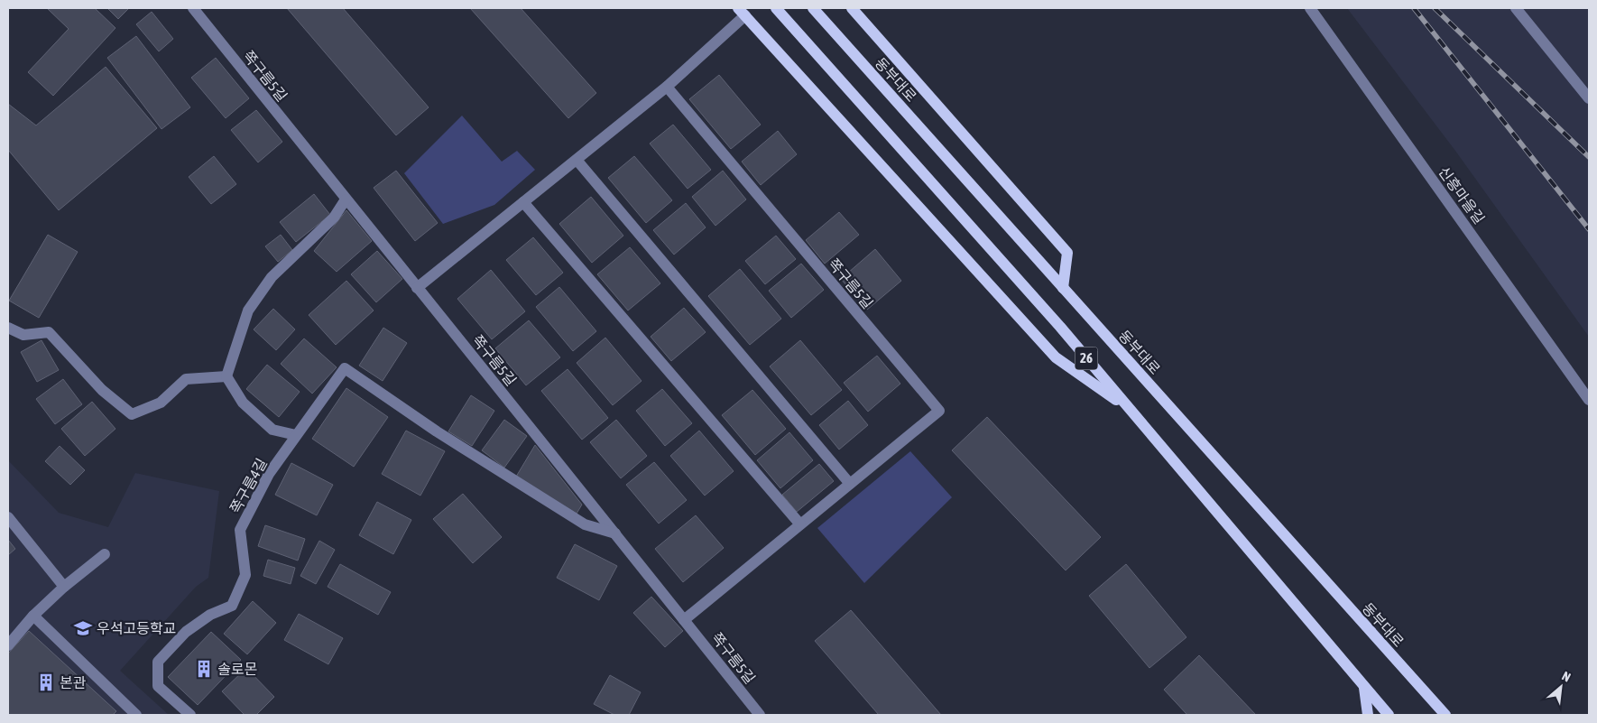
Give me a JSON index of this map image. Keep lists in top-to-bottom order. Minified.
{"streets":{"main road":["동부대로","26"],"street":["쪽구름5길","신흥마을길","쪽구름4길"]},"crossings":[["쪽구름5길","쪽구름4길"]],"places":{"school or university":["우석고등학교"],"building":["솔로몬","본관"]},"north":"top right"}
